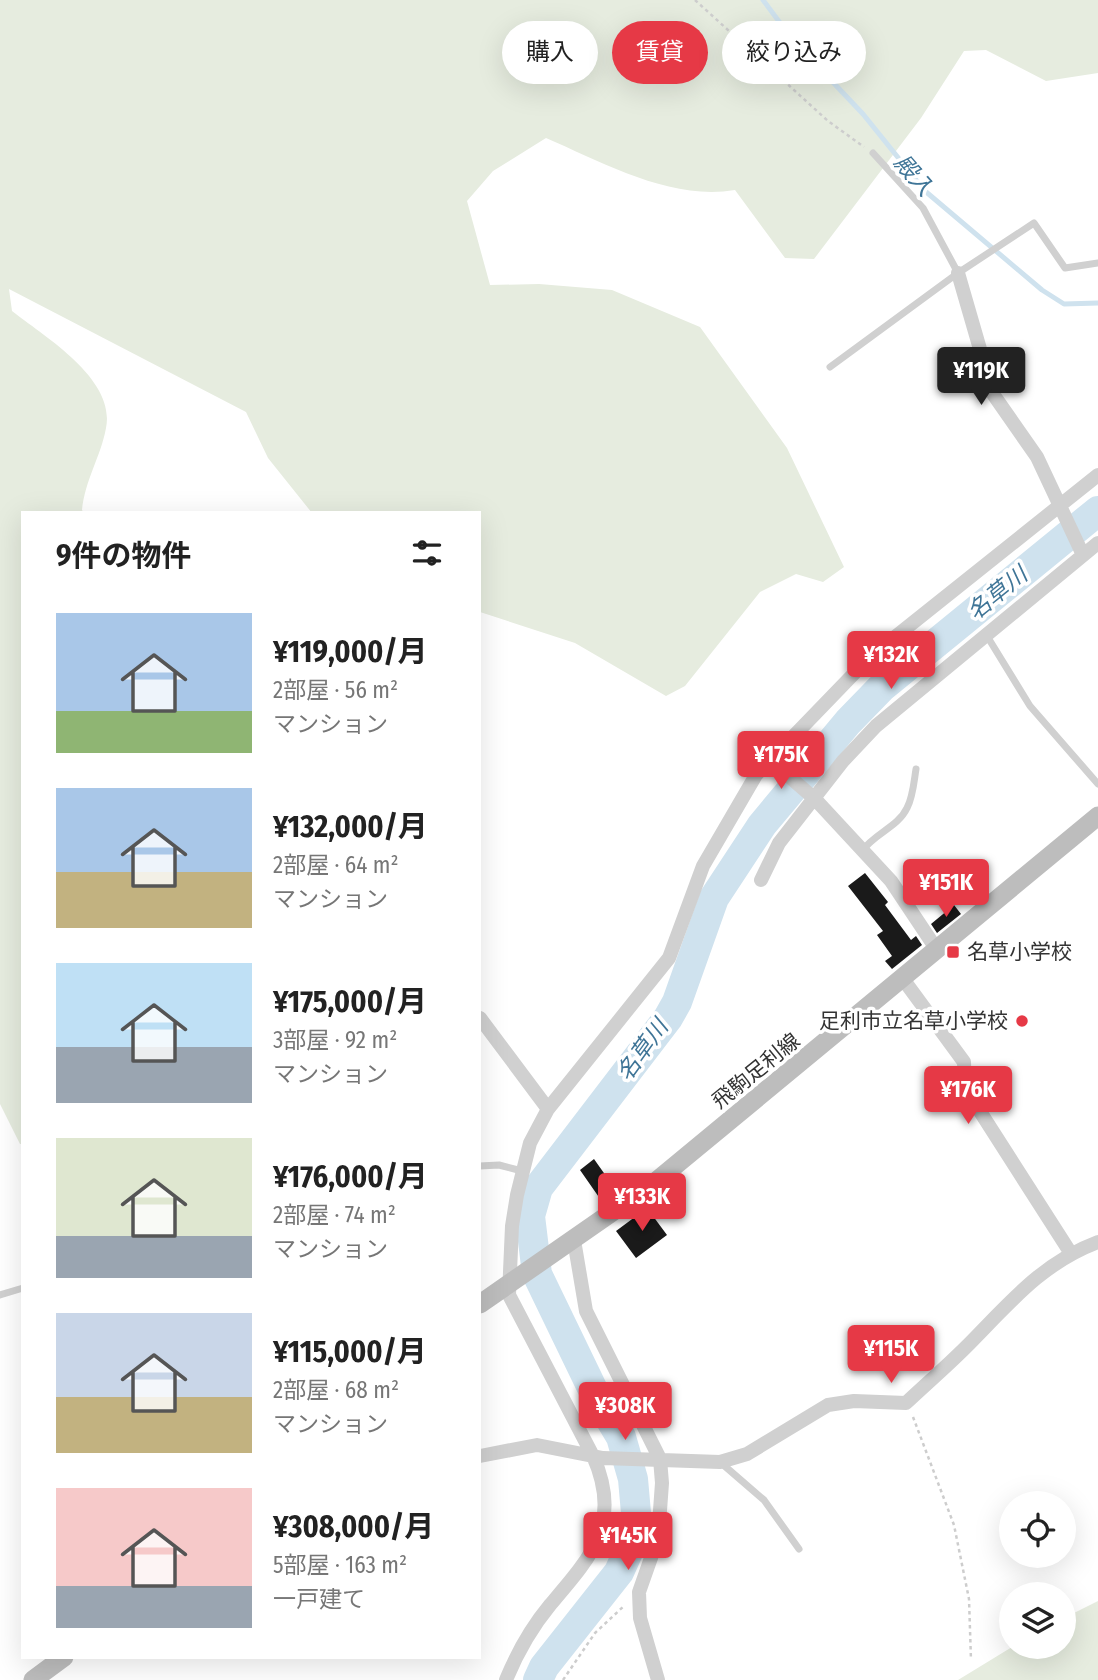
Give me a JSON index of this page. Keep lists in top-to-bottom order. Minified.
{"streets":{"main road":["飛駒足利線"]},"water":["殿入","名草川"],"places":{"transit":["名草小学校"],"other":["足利市立名草小学校"]},"page":{"chip":["購入","賃貸","絞り込み"],"price":["¥119K","¥132K","¥175K","¥151K","¥176K","¥133K","¥115K","¥308K","¥145K"],"heading":"9件の物件","list":[{"name":"¥119,000/月","note":"2部屋 · 56 m² · マンション"},{"name":"¥132,000/月","note":"2部屋 · 64 m² · マンション"},{"name":"¥175,000/月","note":"3部屋 · 92 m² · マンション"},{"name":"¥176,000/月","note":"2部屋 · 74 m² · マンション"},{"name":"¥115,000/月","note":"2部屋 · 68 m² · マンション"},{"name":"¥308,000/月","note":"5部屋 · 163 m² · 一戸建て"}]}}
